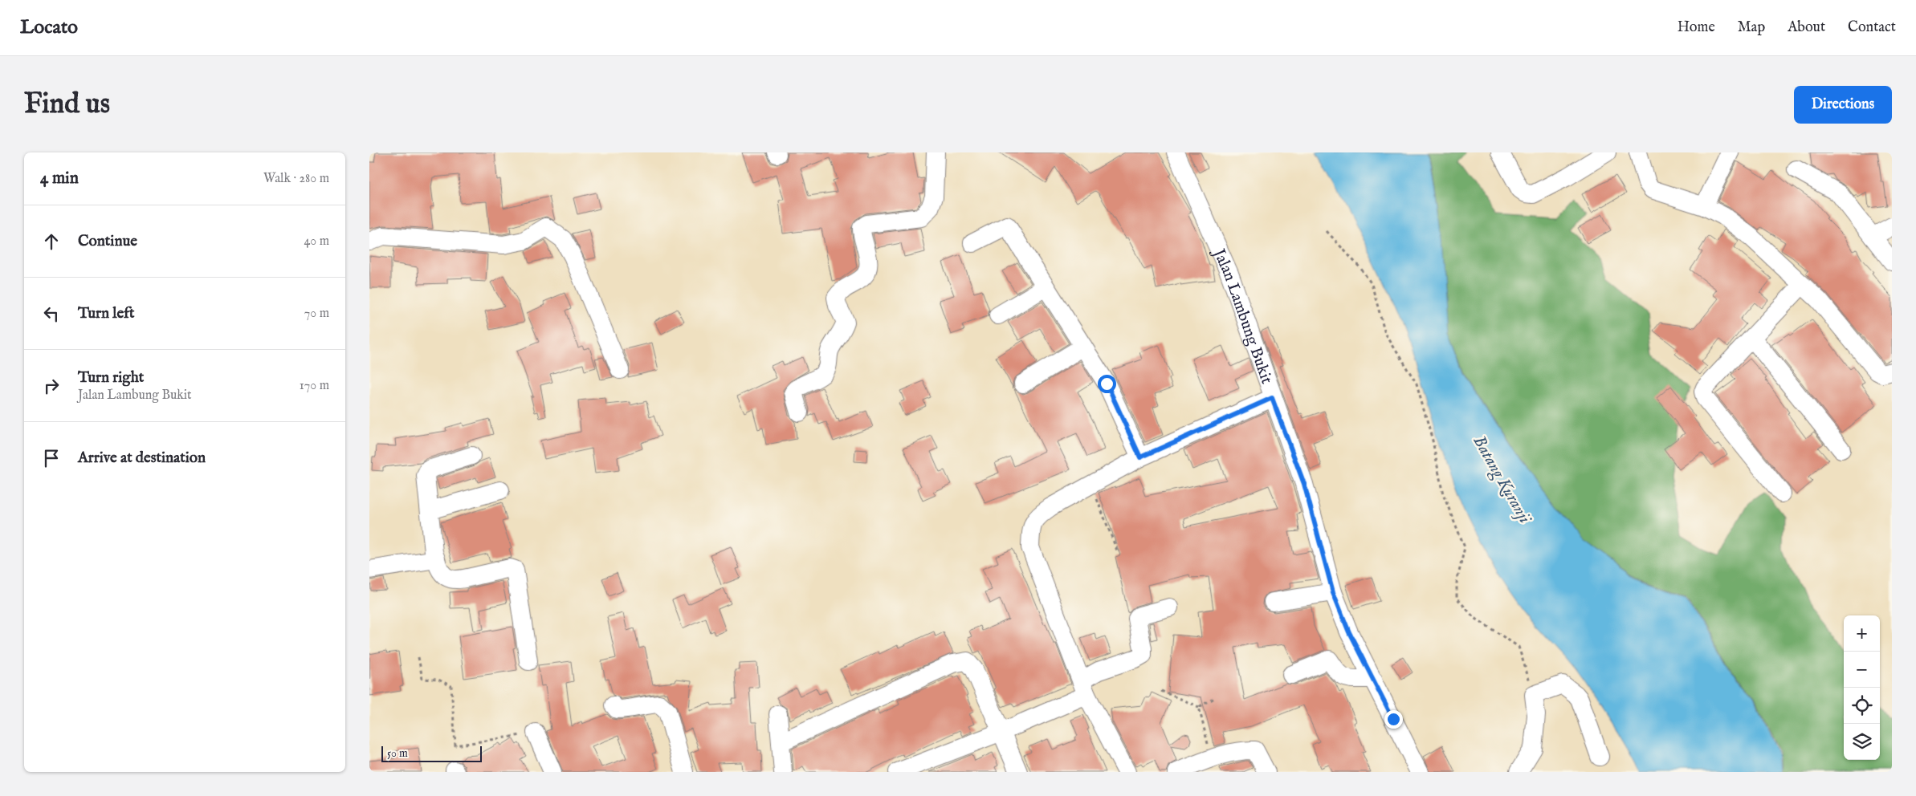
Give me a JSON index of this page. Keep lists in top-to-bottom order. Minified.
{"streets":{"street":["Jalan Lambung Bukit"]},"water":["Batang Kuranji"],"scale_bar":"50 m","page":{"header":"Locato","nav":["Home","Map","About","Contact"],"buttons":"Directions","title":"Find us","heading":["4 min","Walk · 280 m"],"list":[["Continue","40 m"],["Turn left","70 m"],["Turn right","Jalan Lambung Bukit","170 m"],"Arrive at destination"],"map_buttons":["+","−"],"scale":"50 m"}}
